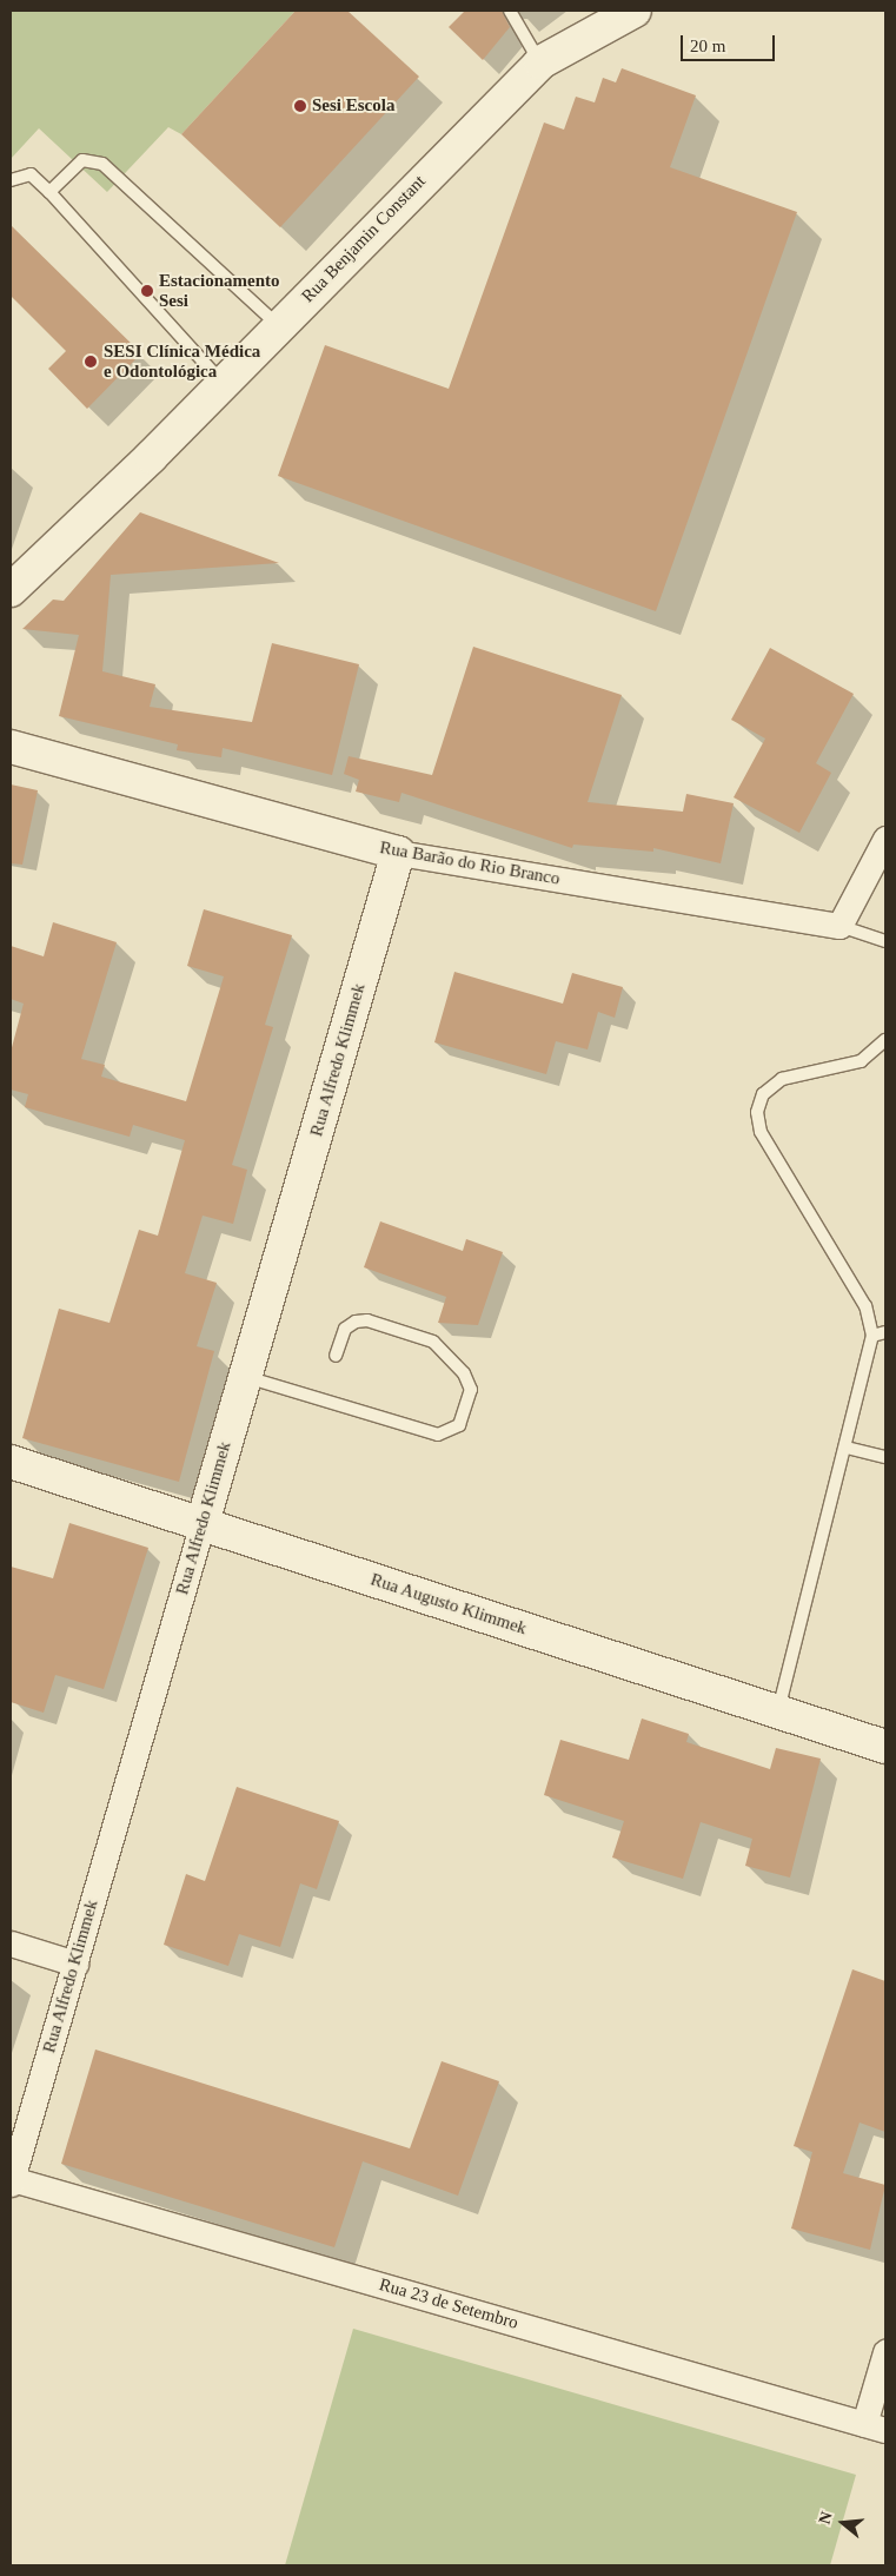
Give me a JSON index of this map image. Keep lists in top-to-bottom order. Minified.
{"streets":{"street":["Rua Benjamin Constant","Rua Barão do Rio Branco","Rua Alfredo Klimmek","Rua Augusto Klimmek","Rua 23 de Setembro"]},"crossings":[["Rua Barão do Rio Branco","Rua Alfredo Klimmek"],["Rua Alfredo Klimmek","Rua Augusto Klimmek"],["Rua Alfredo Klimmek","Rua 23 de Setembro"]],"places":["Sesi Escola","Estacionamento Sesi","SESI Clínica Médica e Odontológica"],"scale_bar":"20 m","north":"left"}
